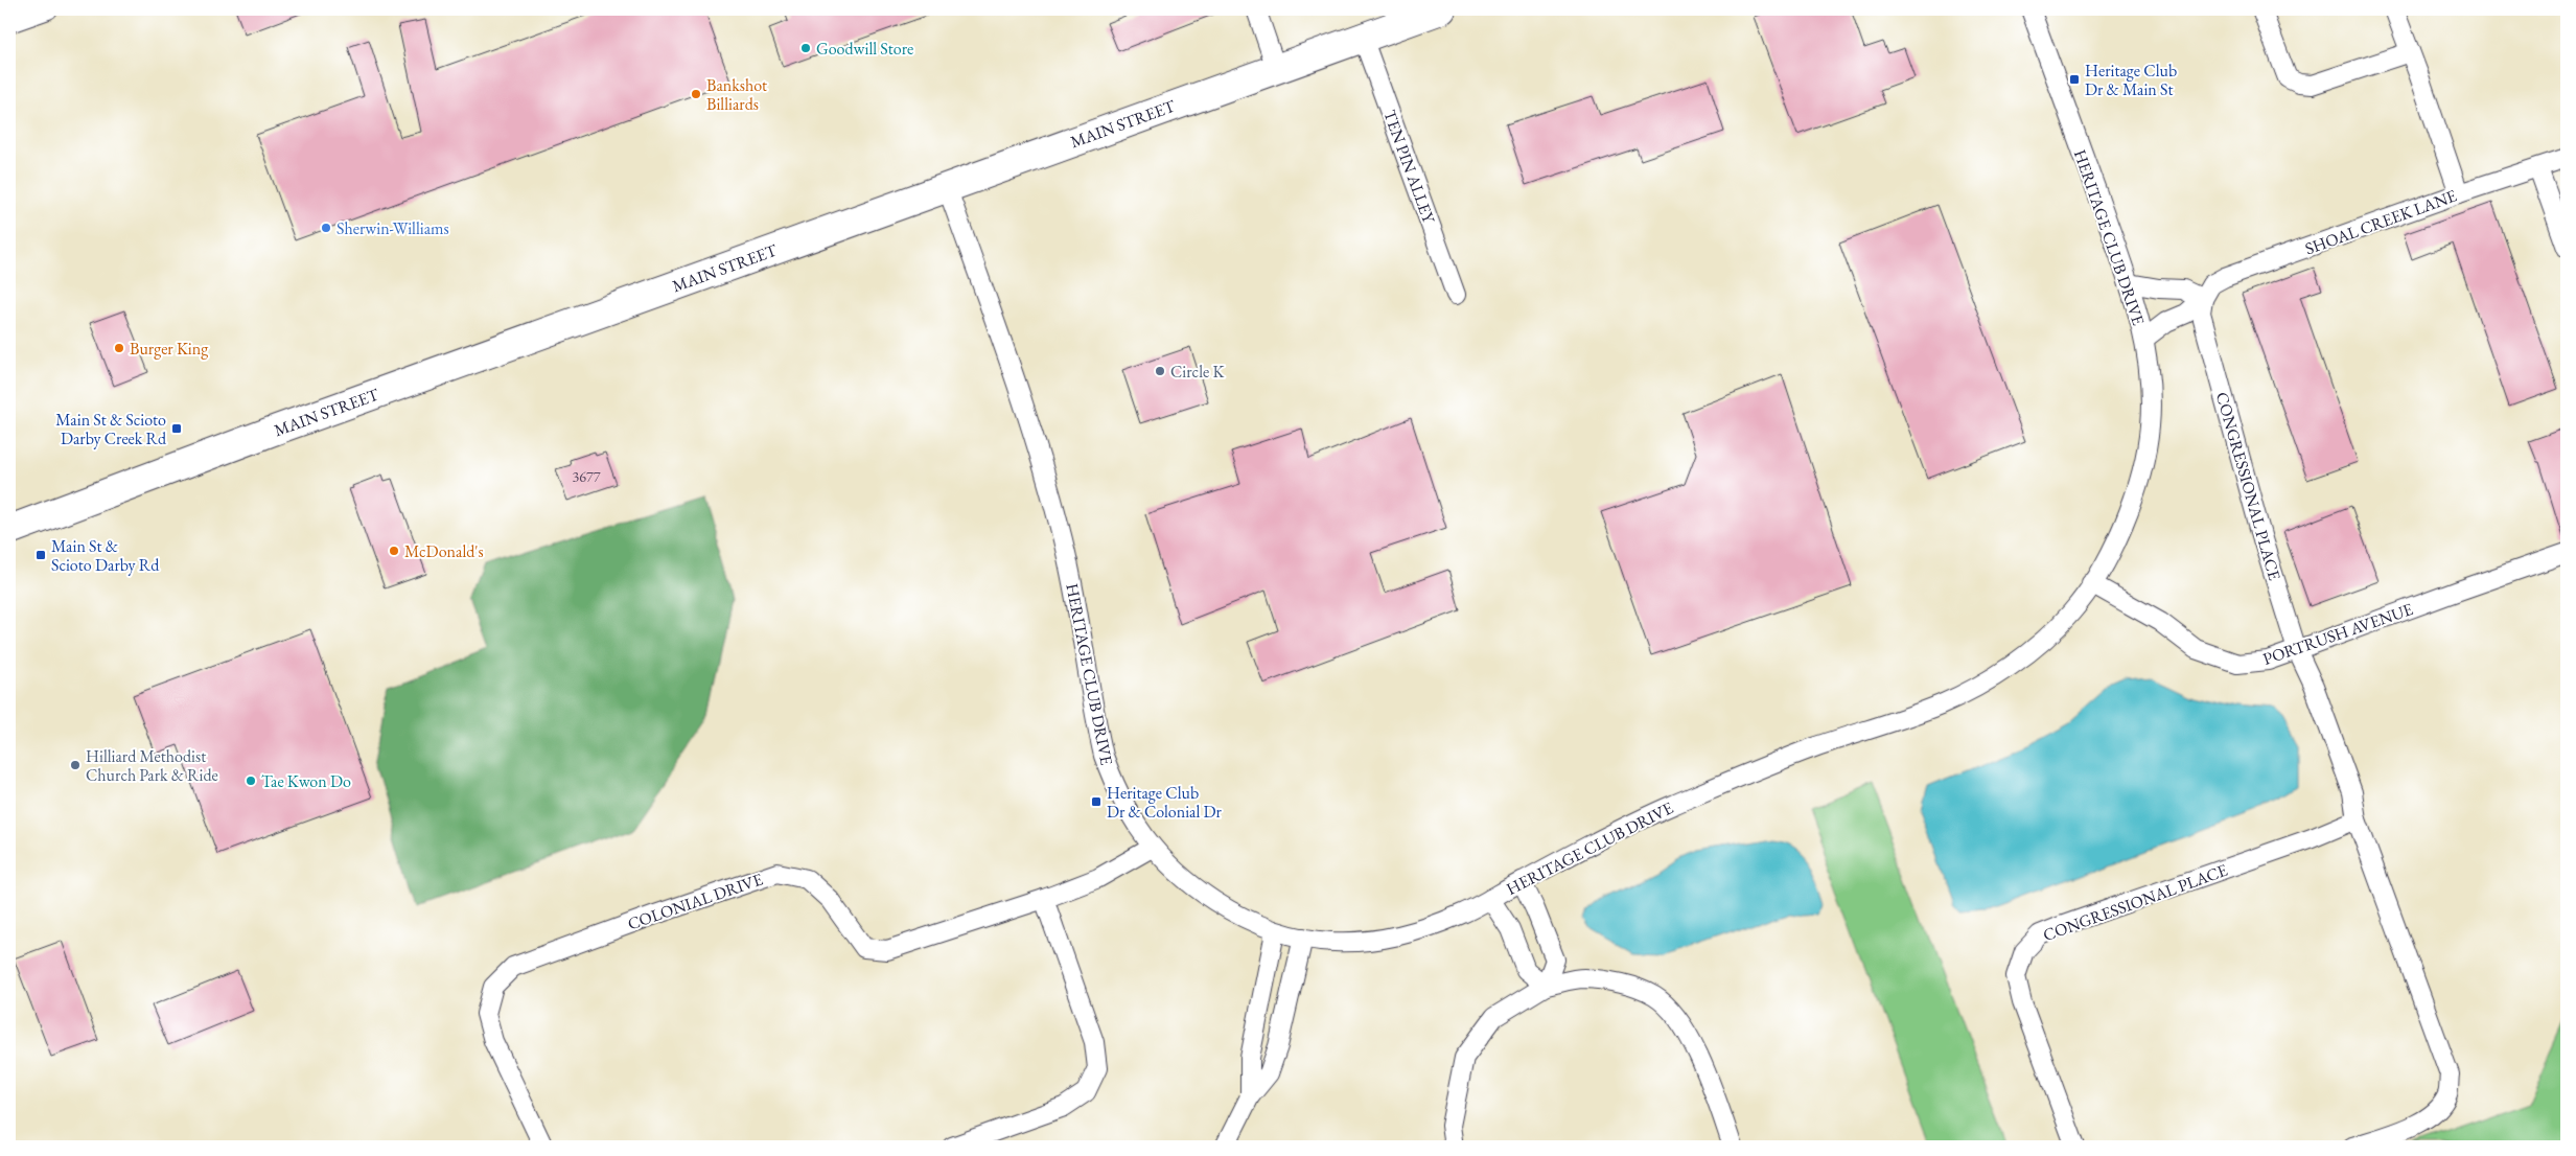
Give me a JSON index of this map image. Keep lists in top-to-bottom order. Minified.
{"streets":{"main road":["MAIN STREET"],"street":["TEN PIN ALLEY","SHOAL CREEK LANE","HERITAGE CLUB DRIVE","CONGRESSIONAL PLACE","PORTRUSH AVENUE","COLONIAL DRIVE"]},"crossings":[["MAIN STREET","TEN PIN ALLEY"],["MAIN STREET","HERITAGE CLUB DRIVE"],["SHOAL CREEK LANE","HERITAGE CLUB DRIVE"],["SHOAL CREEK LANE","CONGRESSIONAL PLACE"],["HERITAGE CLUB DRIVE","PORTRUSH AVENUE"],["HERITAGE CLUB DRIVE","COLONIAL DRIVE"],["CONGRESSIONAL PLACE","PORTRUSH AVENUE"]],"places":{"other":["Goodwill Store","Bankshot Billiards","Sherwin-Williams","Burger King","Circle K","McDonald's","Hilliard Methodist Church Park & Ride","Tae Kwon Do"],"transit":["Heritage Club Dr & Main St","Main St & Scioto Darby Creek Rd","Main St & Scioto Darby Rd","Heritage Club Dr & Colonial Dr"]},"house_numbers":["3677"]}
